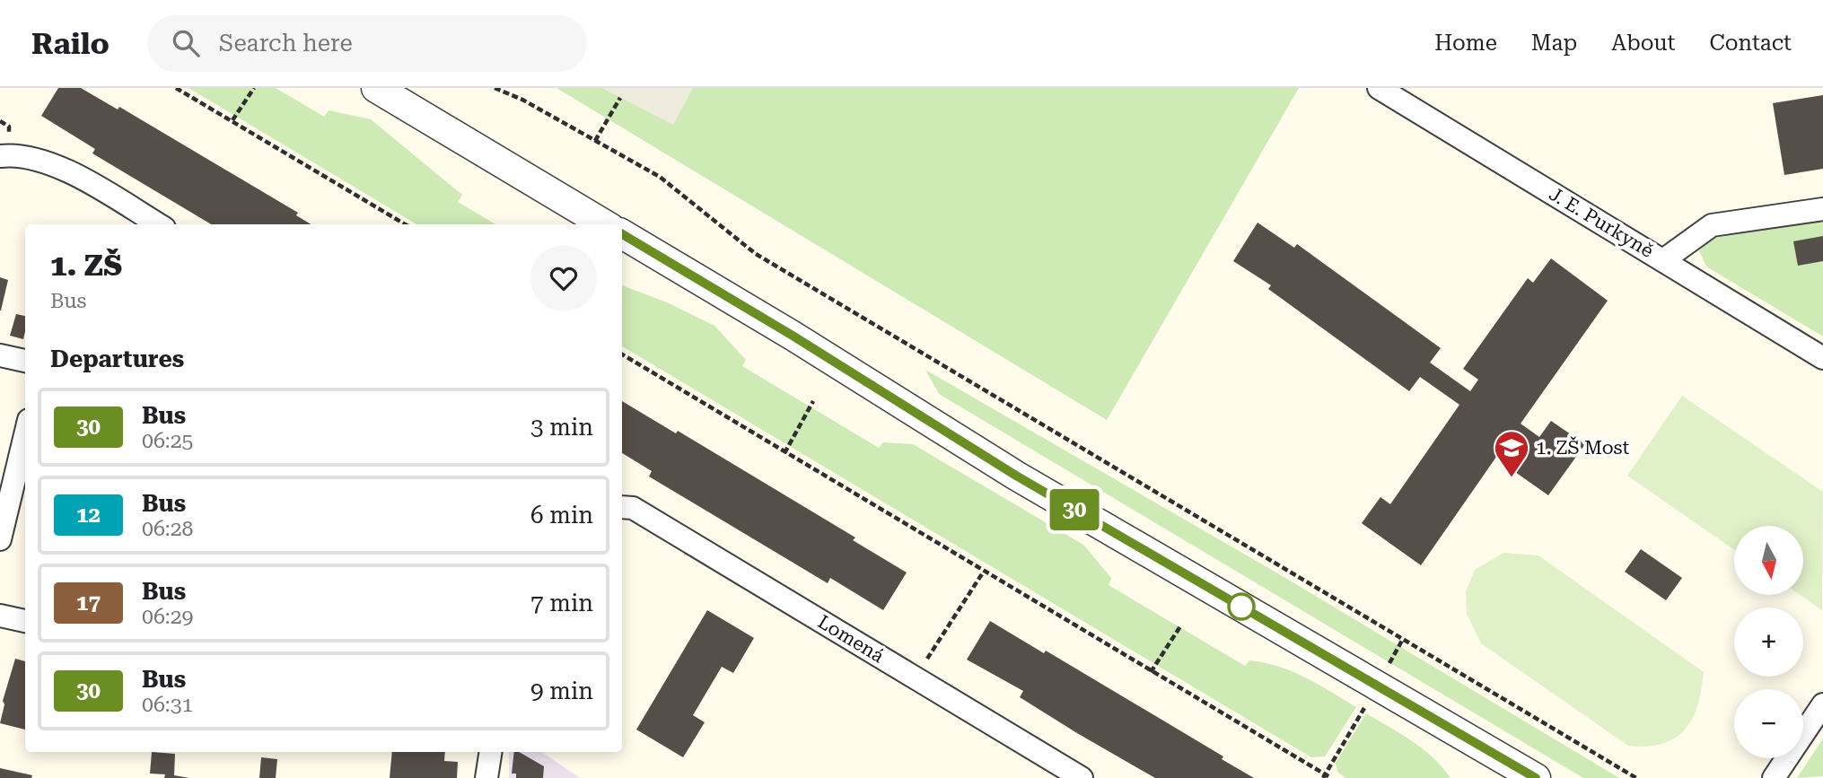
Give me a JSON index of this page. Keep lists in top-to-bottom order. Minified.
{"streets":{"street":["J. E. Purkyně","Lomená"]},"places":{"school or university":["1. ZŠ Most"]},"lines":["bus line 30"],"north":"bottom","page":{"header":"Railo","search":"Search here","nav":["Home","Map","About","Contact"],"on_map":"30","heading":[["1. ZŠ","Bus"],"Departures"],"list":[{"mark":"30","name":"Bus","note":"06:25","value":"3 min"},{"mark":"12","name":"Bus","note":"06:28","value":"6 min"},{"mark":"17","name":"Bus","note":"06:29","value":"7 min"},{"mark":"30","name":"Bus","note":"06:31","value":"9 min"}],"map_buttons":["+","−"]}}
